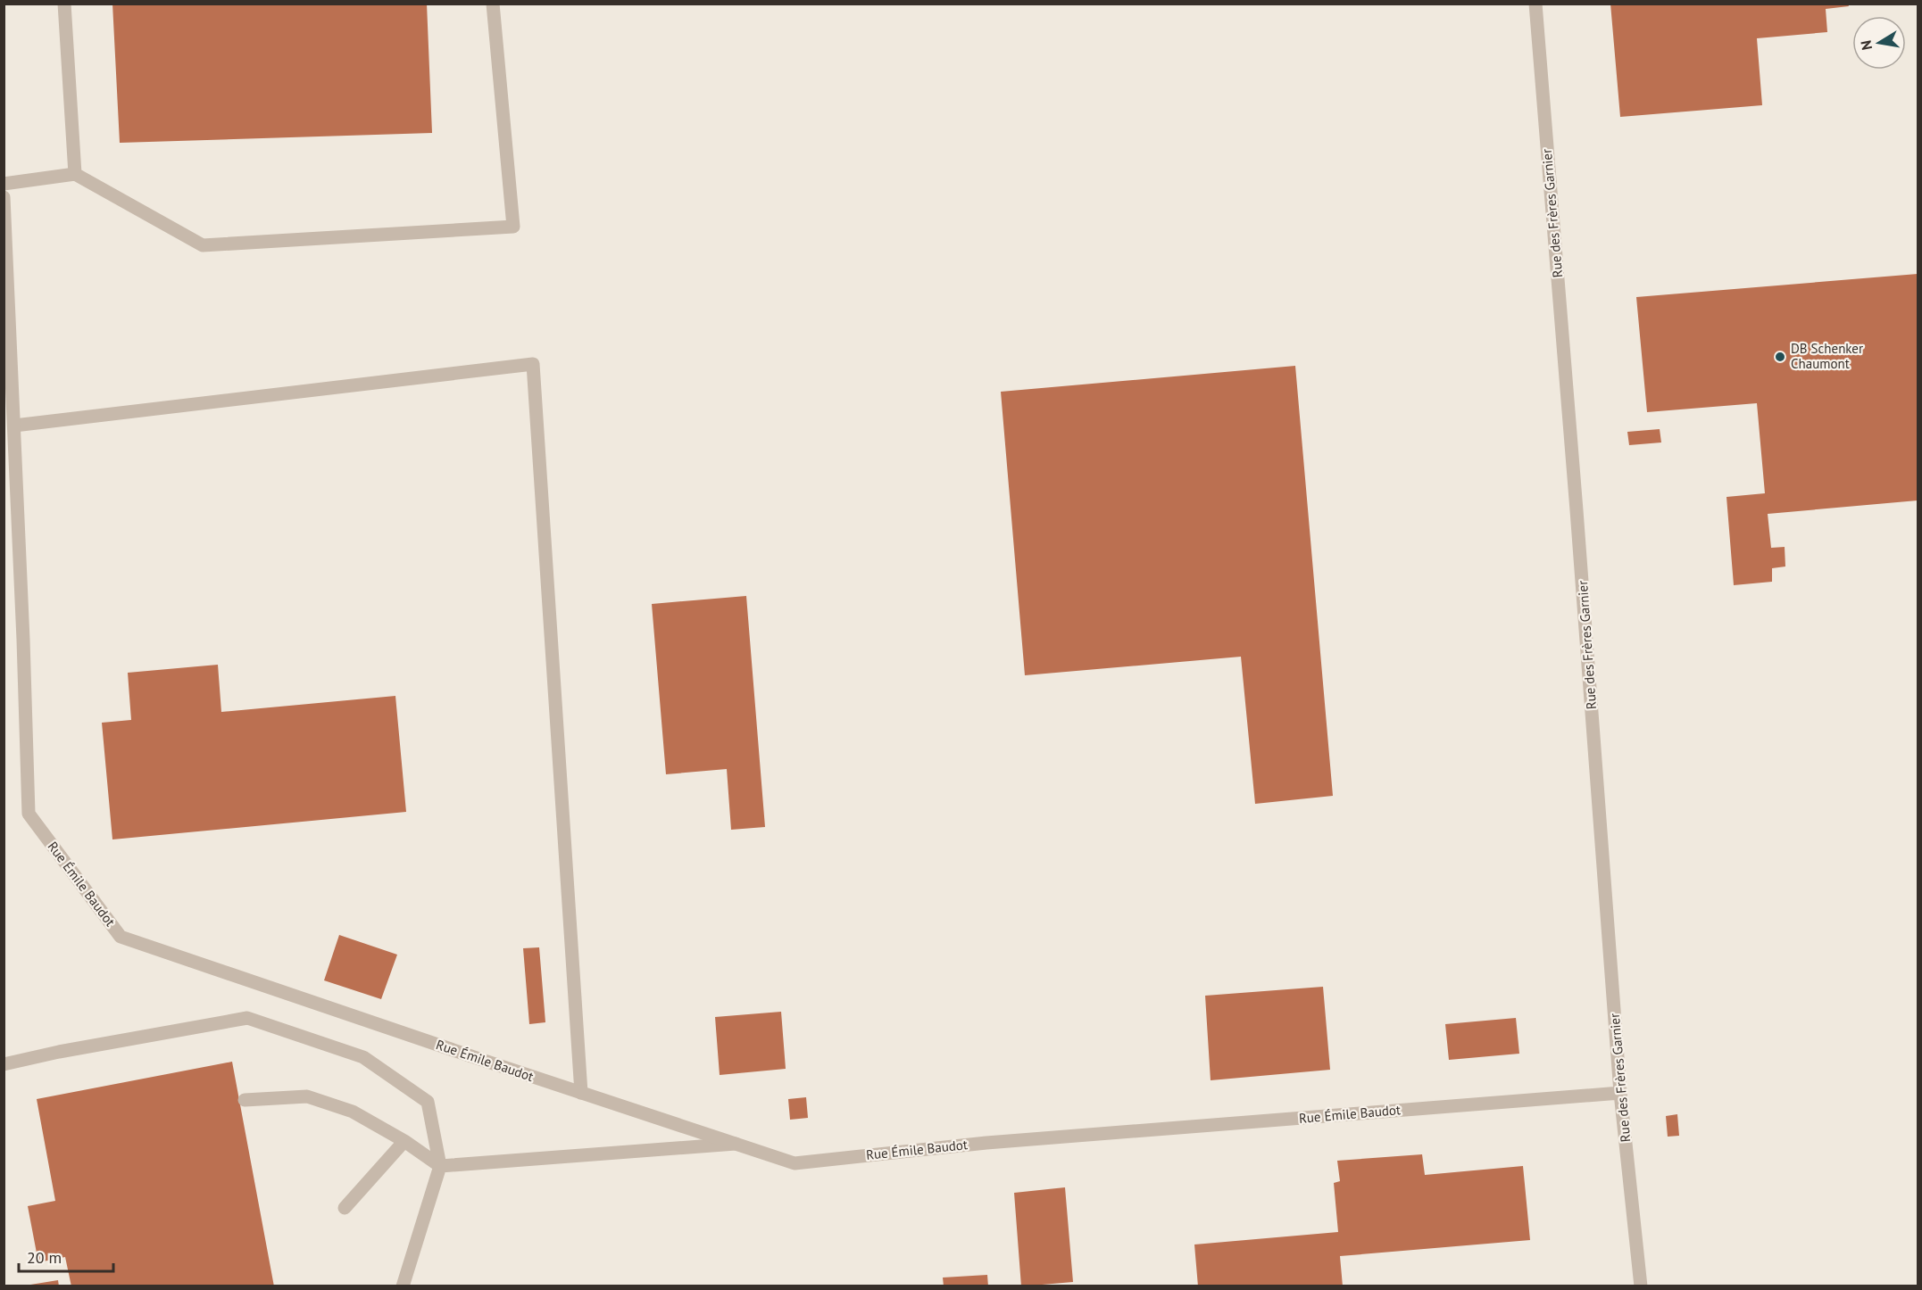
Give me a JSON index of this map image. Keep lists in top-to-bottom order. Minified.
{"streets":{"street":["Rue des Frères Garnier","Rue Émile Baudot"]},"crossings":[["Rue des Frères Garnier","Rue Émile Baudot"]],"places":["DB Schenker Chaumont"],"scale_bar":"20 m","north":"left"}
